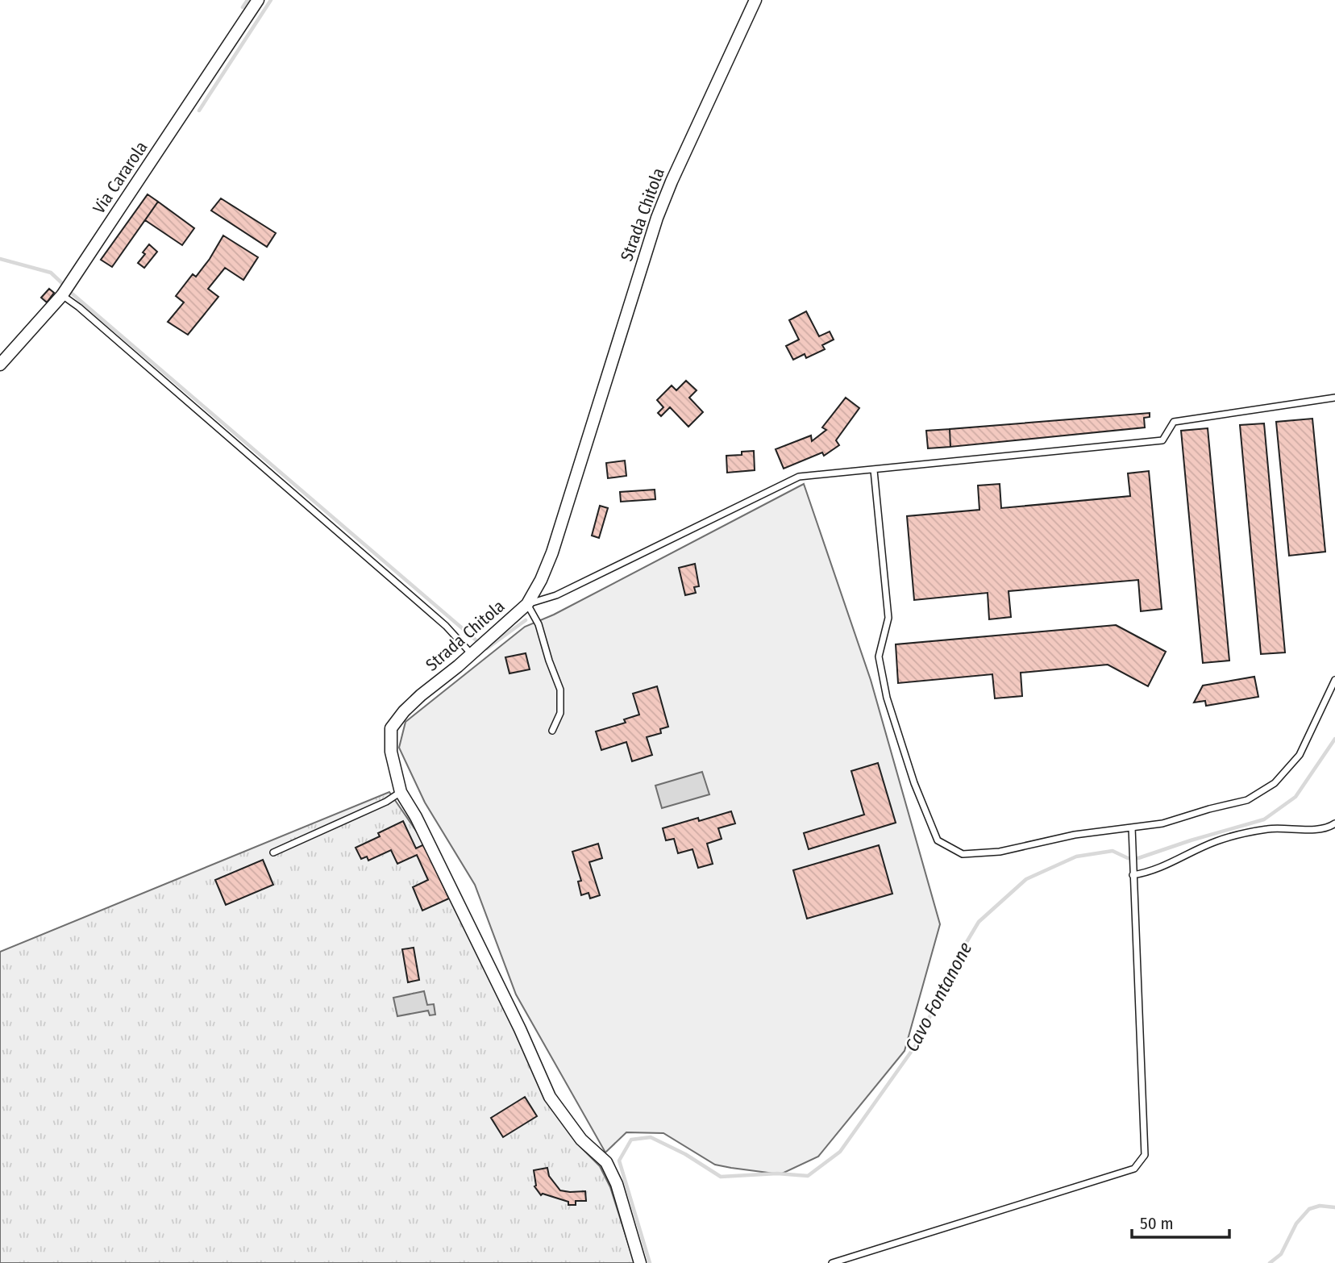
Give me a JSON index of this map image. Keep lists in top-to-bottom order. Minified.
{"streets":{"street":["Via Cararola","Strada Chitola"]},"water":["Cavo Fontanone"],"scale_bar":"50 m"}
